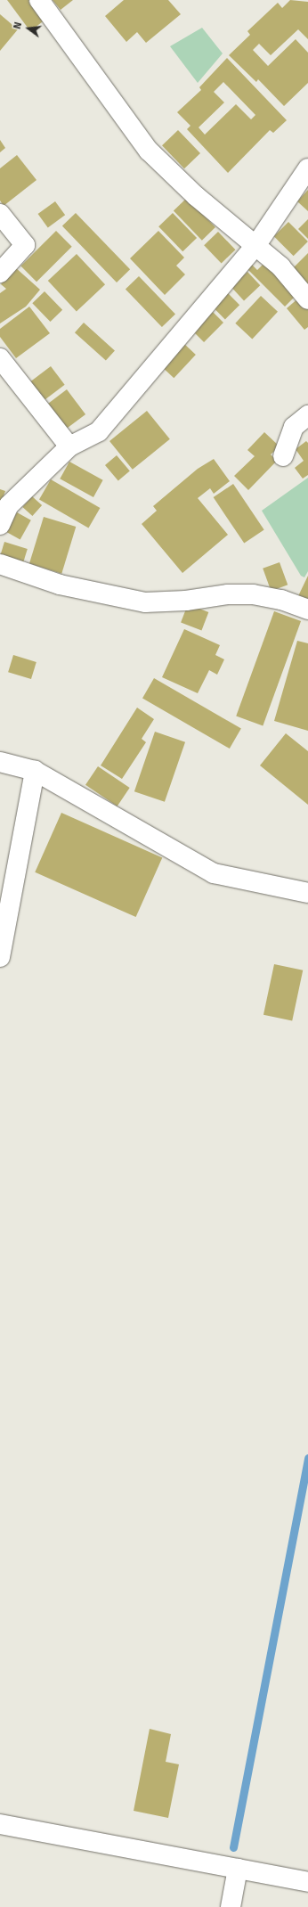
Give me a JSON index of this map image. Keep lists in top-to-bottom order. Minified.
{"north":"left"}
